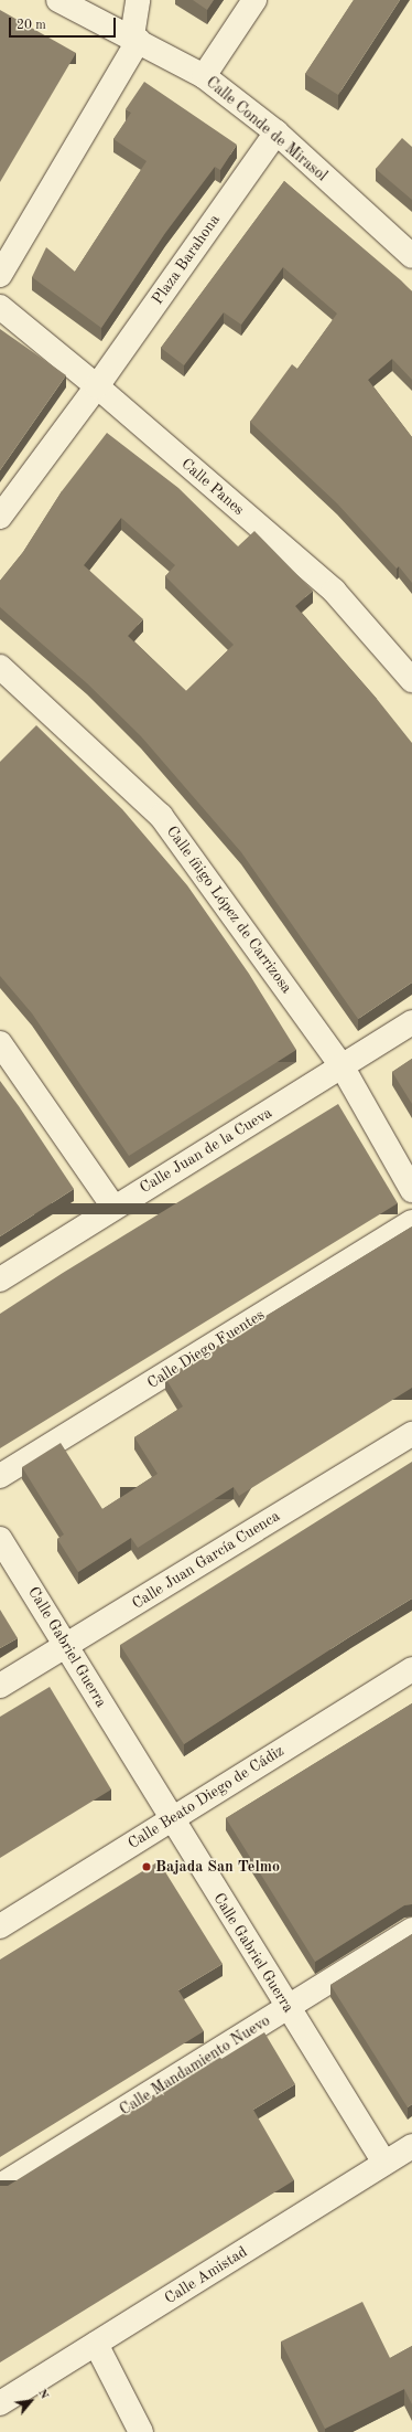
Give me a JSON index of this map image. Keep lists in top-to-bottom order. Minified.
{"streets":{"street":["Calle Conde de Mirasol","Plaza Barahona","Calle Panes","Calle íñigo López de Carrizosa","Calle Juan de la Cueva","Calle Diego Fuentes","Calle Juan García Cuenca","Calle Gabriel Guerra","Calle Beato Diego de Cádiz","Calle Mandamiento Nuevo","Calle Amistad"]},"crossings":[["Calle Conde de Mirasol","Plaza Barahona"],["Plaza Barahona","Calle Panes"],["Calle íñigo López de Carrizosa","Calle Juan de la Cueva"],["Calle Juan García Cuenca","Calle Gabriel Guerra"],["Calle Gabriel Guerra","Calle Beato Diego de Cádiz"],["Calle Gabriel Guerra","Calle Mandamiento Nuevo"],["Calle Gabriel Guerra","Calle Amistad"]],"places":["Bajada San Telmo"],"scale_bar":"20 m","north":"top right"}
